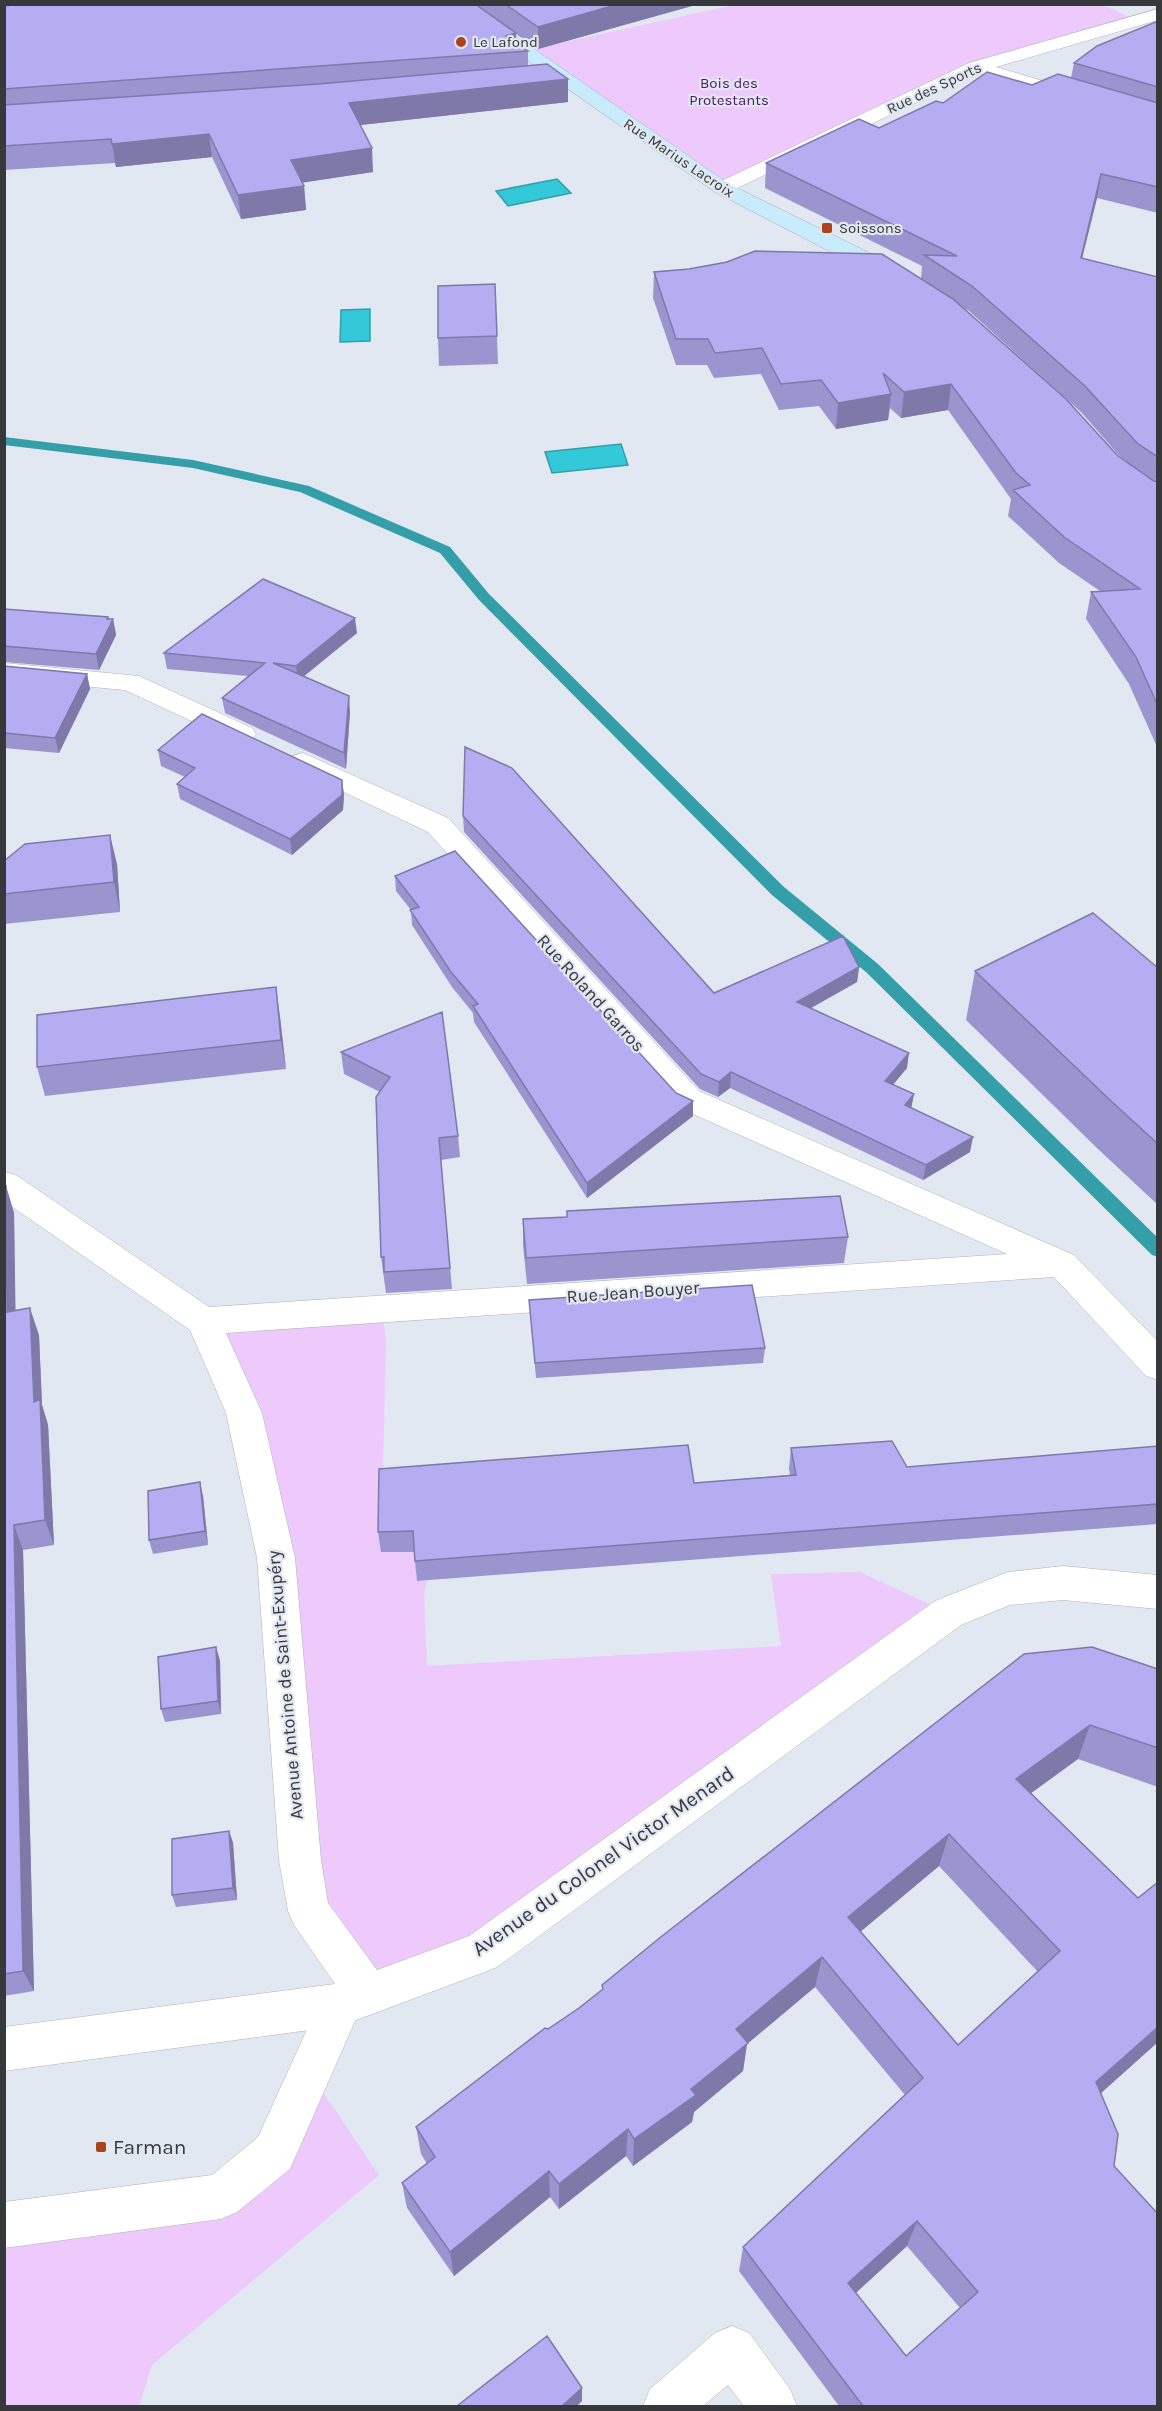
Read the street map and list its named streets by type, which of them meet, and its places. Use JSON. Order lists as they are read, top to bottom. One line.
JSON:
{"streets":{"main road":["Rue Marius Lacroix"],"street":["Rue des Sports","Rue Roland Garros","Rue Jean Bouyer","Avenue Antoine de Saint-Exupéry","Avenue du Colonel Victor Menard"]},"crossings":[["Rue des Sports","Rue Marius Lacroix"],["Rue Roland Garros","Rue Jean Bouyer"],["Rue Jean Bouyer","Avenue Antoine de Saint-Exupéry"],["Avenue Antoine de Saint-Exupéry","Avenue du Colonel Victor Menard"]],"parks":["Bois des Protestants"],"places":{"other":["Le Lafond"],"transit":["Soissons","Farman"]}}
